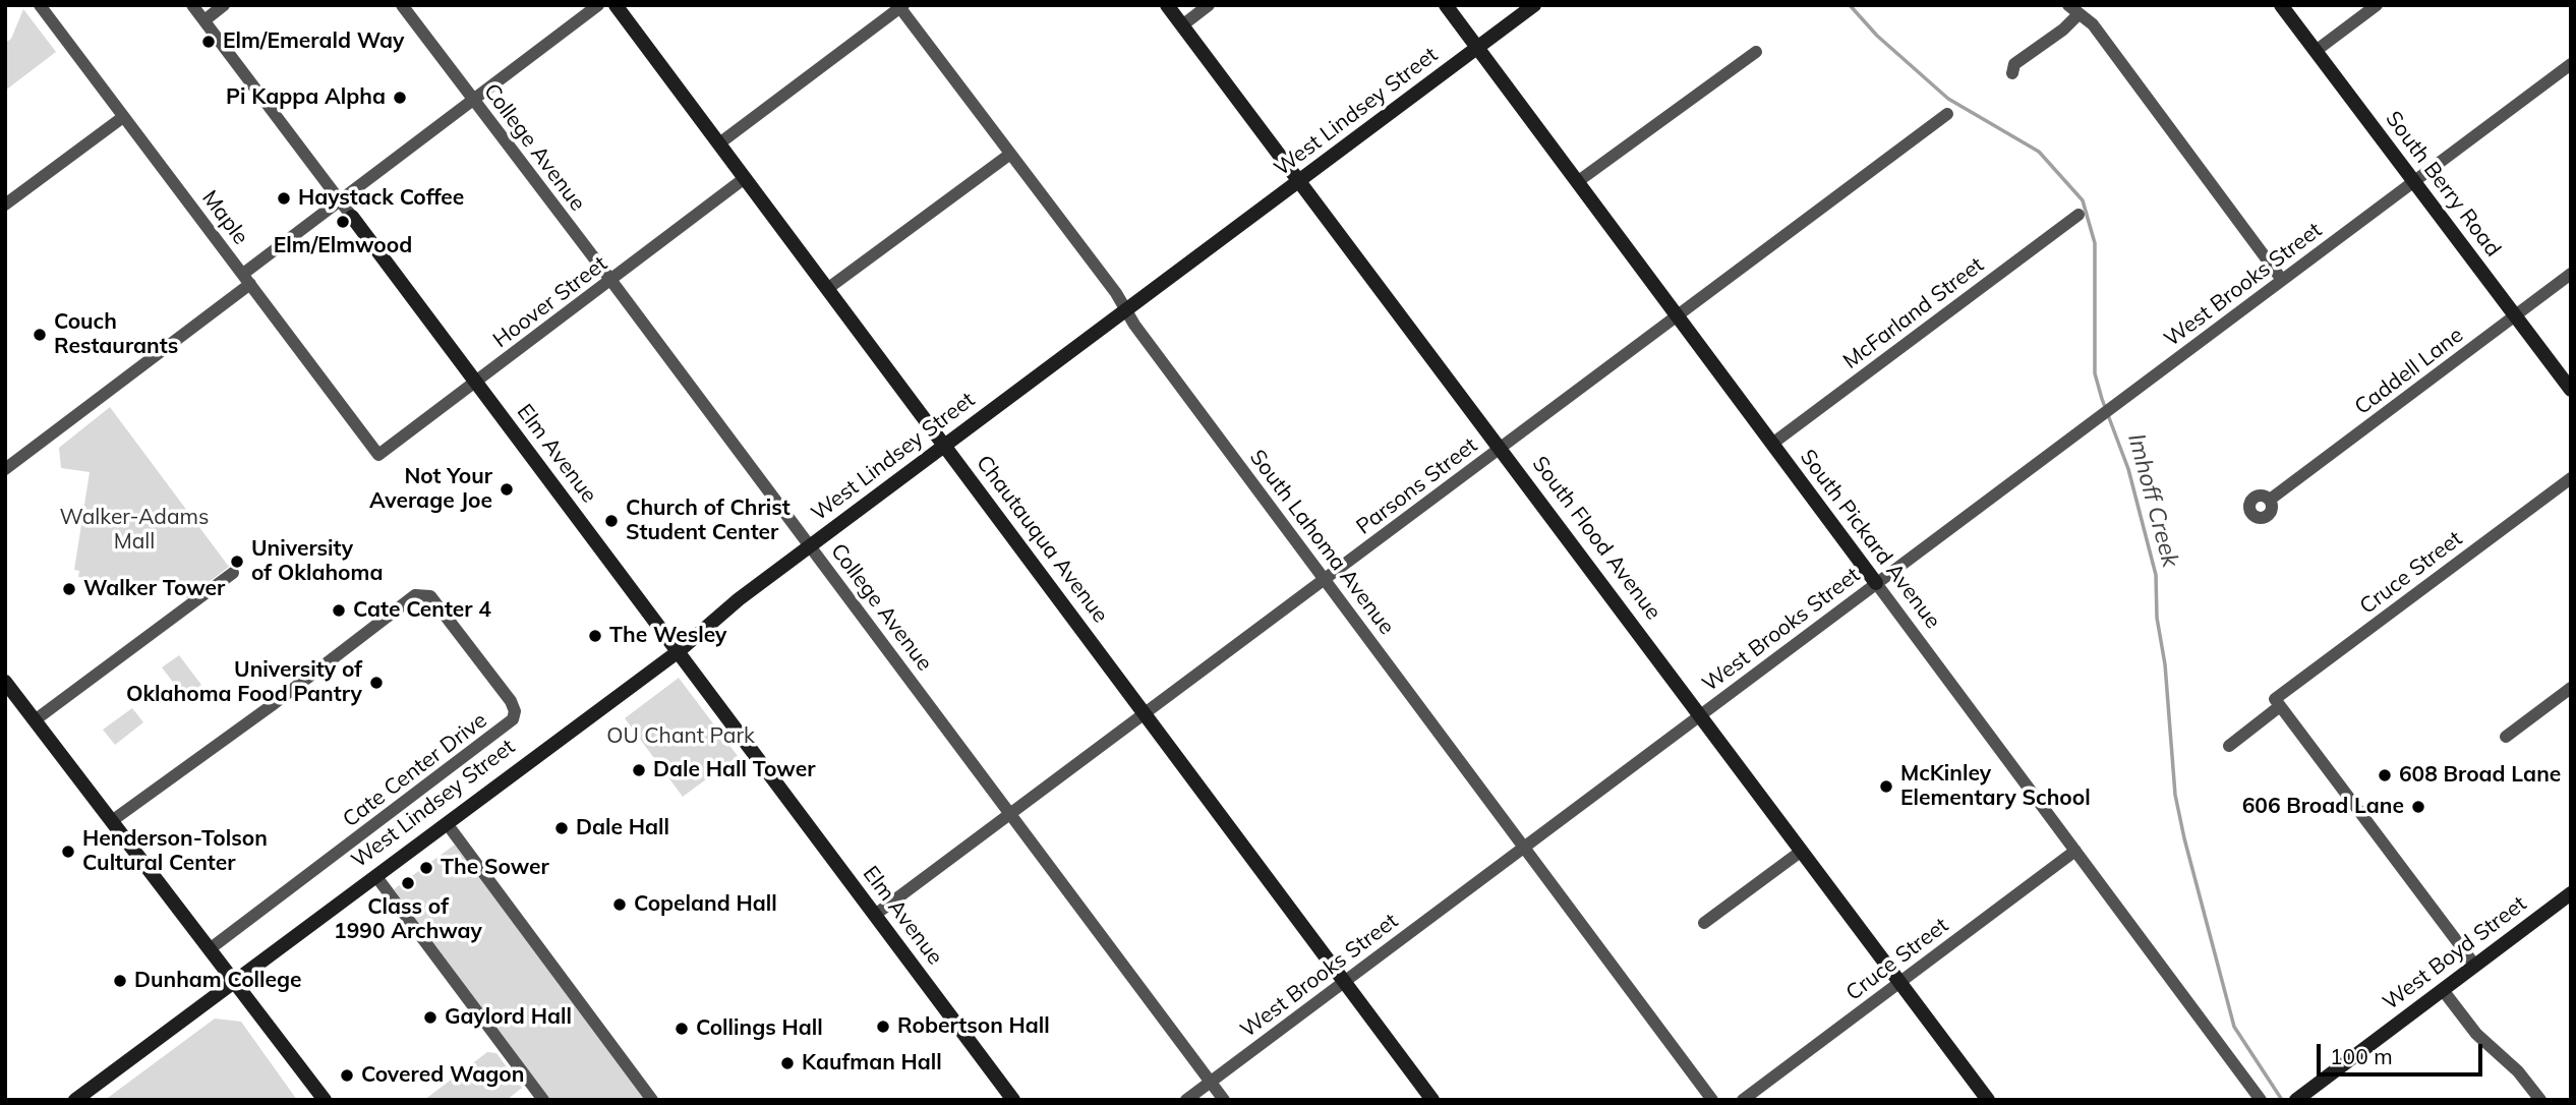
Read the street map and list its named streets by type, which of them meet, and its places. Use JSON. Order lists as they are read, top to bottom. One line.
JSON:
{"streets":{"street":["West Lindsey Street","College Avenue","South Berry Road","Maple","West Brooks Street","Hoover Street","McFarland Street","Caddell Lane","Elm Avenue","Parsons Street","South Flood Avenue","Chautauqua Avenue","South Pickard Avenue","South Lahoma Avenue","Cruce Street","Cate Center Drive","West Boyd Street"]},"crossings":[["West Lindsey Street","College Avenue"],["West Lindsey Street","Elm Avenue"],["West Lindsey Street","South Flood Avenue"],["West Lindsey Street","Chautauqua Avenue"],["West Lindsey Street","South Pickard Avenue"],["West Lindsey Street","South Lahoma Avenue"],["College Avenue","West Brooks Street"],["College Avenue","Hoover Street"],["College Avenue","Parsons Street"],["South Berry Road","West Brooks Street"],["South Berry Road","Caddell Lane"],["Maple","Hoover Street"],["West Brooks Street","South Flood Avenue"],["West Brooks Street","Chautauqua Avenue"],["West Brooks Street","South Pickard Avenue"],["West Brooks Street","South Lahoma Avenue"],["Hoover Street","Elm Avenue"],["Hoover Street","Chautauqua Avenue"],["McFarland Street","South Pickard Avenue"],["Elm Avenue","Parsons Street"],["Parsons Street","South Flood Avenue"],["Parsons Street","Chautauqua Avenue"],["Parsons Street","South Pickard Avenue"],["Parsons Street","South Lahoma Avenue"],["South Flood Avenue","Cruce Street"],["South Pickard Avenue","Cruce Street"]],"water":["Imhoff Creek"],"parks":["Walker-Adams Mall","OU Chant Park"],"places":["Elm/Emerald Way","Pi Kappa Alpha","Haystack Coffee","Elm/Elmwood","Couch Restaurants","Not Your Average Joe","Church of Christ Student Center","University of Oklahoma","Walker Tower","Cate Center 4","The Wesley","University of Oklahoma Food Pantry","Dale Hall Tower","608 Broad Lane","McKinley Elementary School","606 Broad Lane","Dale Hall","Henderson-Tolson Cultural Center","The Sower","Class of 1990 Archway","Copeland Hall","Dunham College","Gaylord Hall","Robertson Hall","Collings Hall","Kaufman Hall","Covered Wagon"],"scale_bar":"100 m"}
